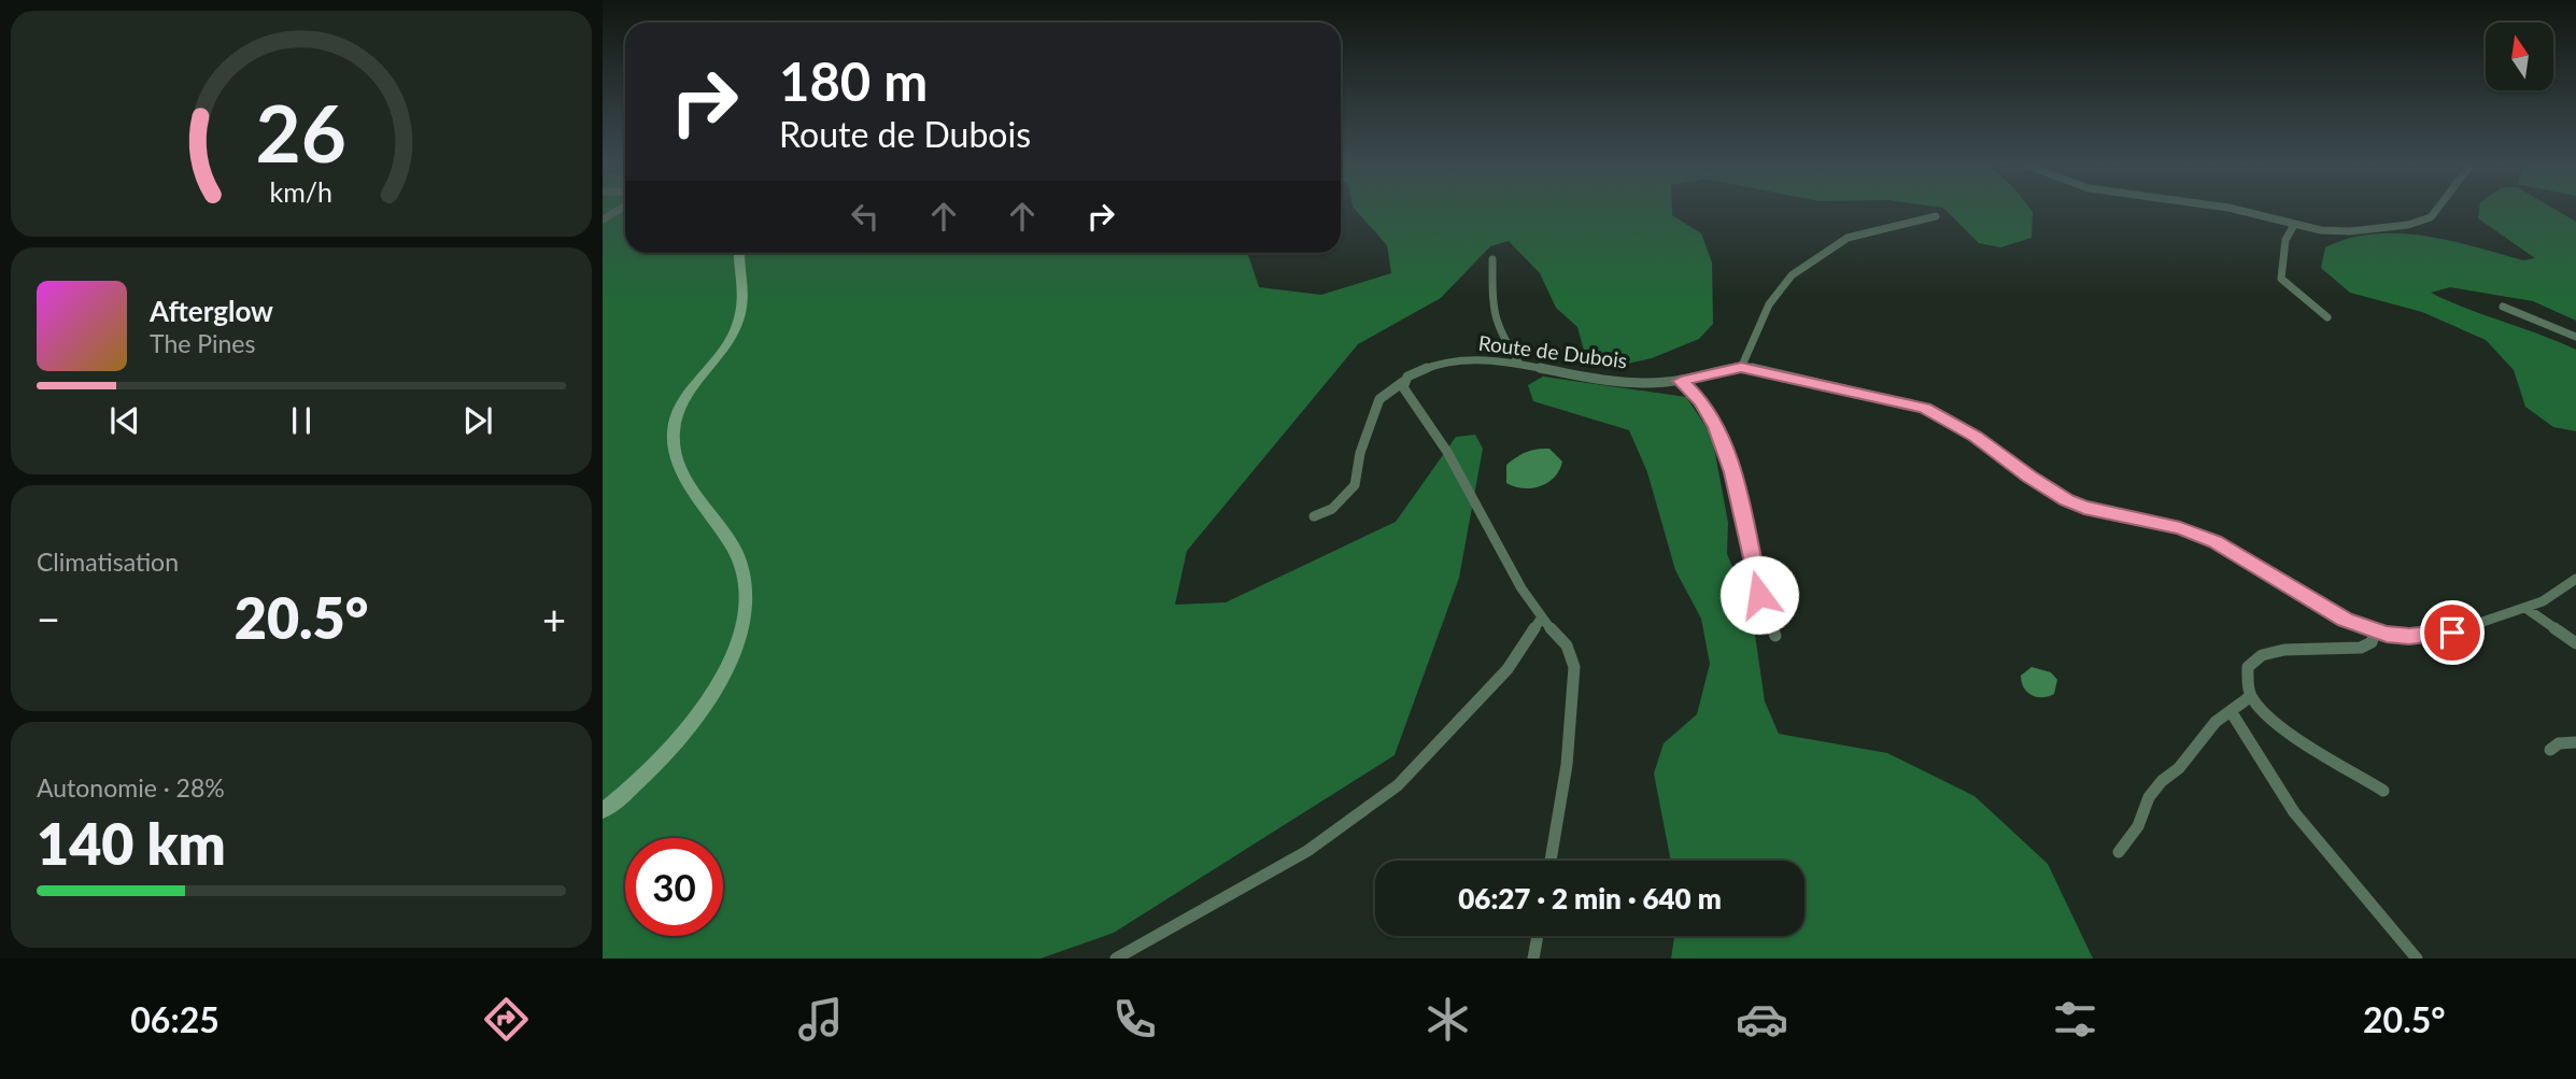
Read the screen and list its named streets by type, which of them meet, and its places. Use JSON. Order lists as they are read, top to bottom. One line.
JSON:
{"streets":{"street":["Route de Dubois"]},"north":"top","page":{"turn":["180 m","Route de Dubois"],"song":["Afterglow","The Pines"],"tile":["Climatisation",["Autonomie · 28%","140 km"]],"heat":["−","20.5°","+"],"limit":"30","trip":"06:27 · 2 min · 640 m","tabs":["06:25","20.5°"],"gauge":["26","km/h"]}}
